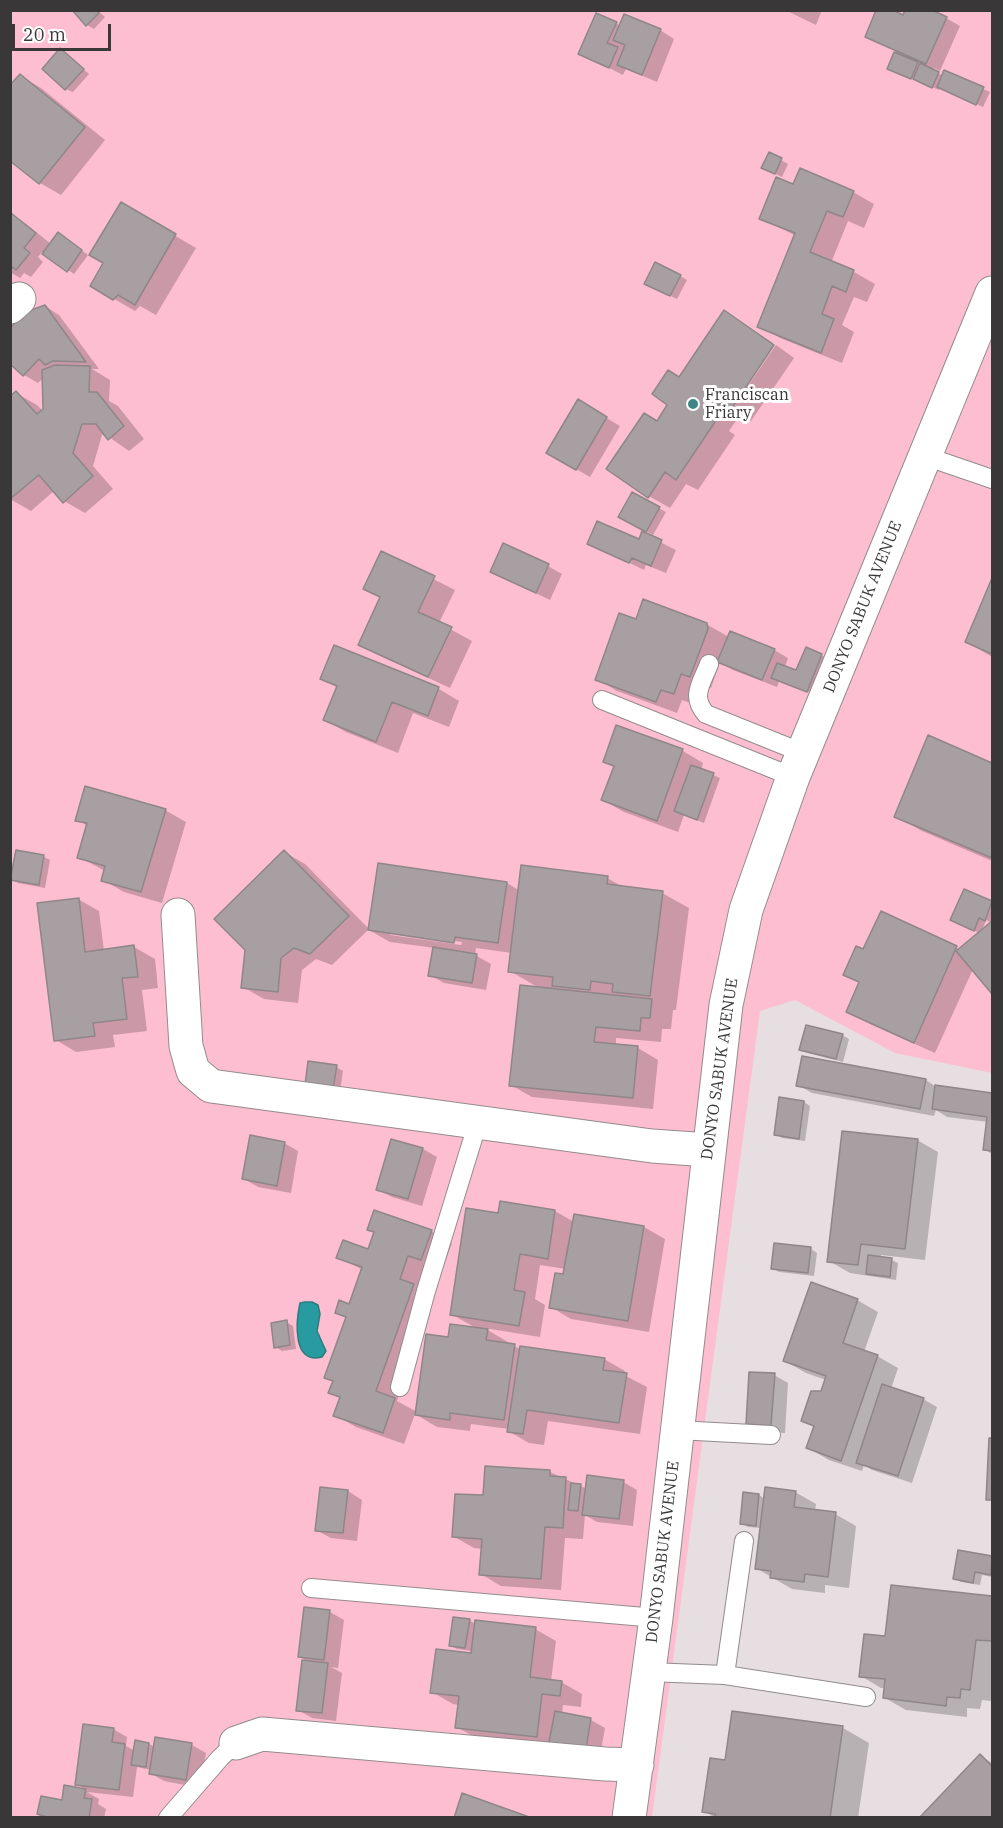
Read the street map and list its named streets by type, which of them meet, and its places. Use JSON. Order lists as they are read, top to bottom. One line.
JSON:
{"streets":{"street":["DONYO SABUK AVENUE"]},"places":["Franciscan Friary"],"scale_bar":"20 m"}
